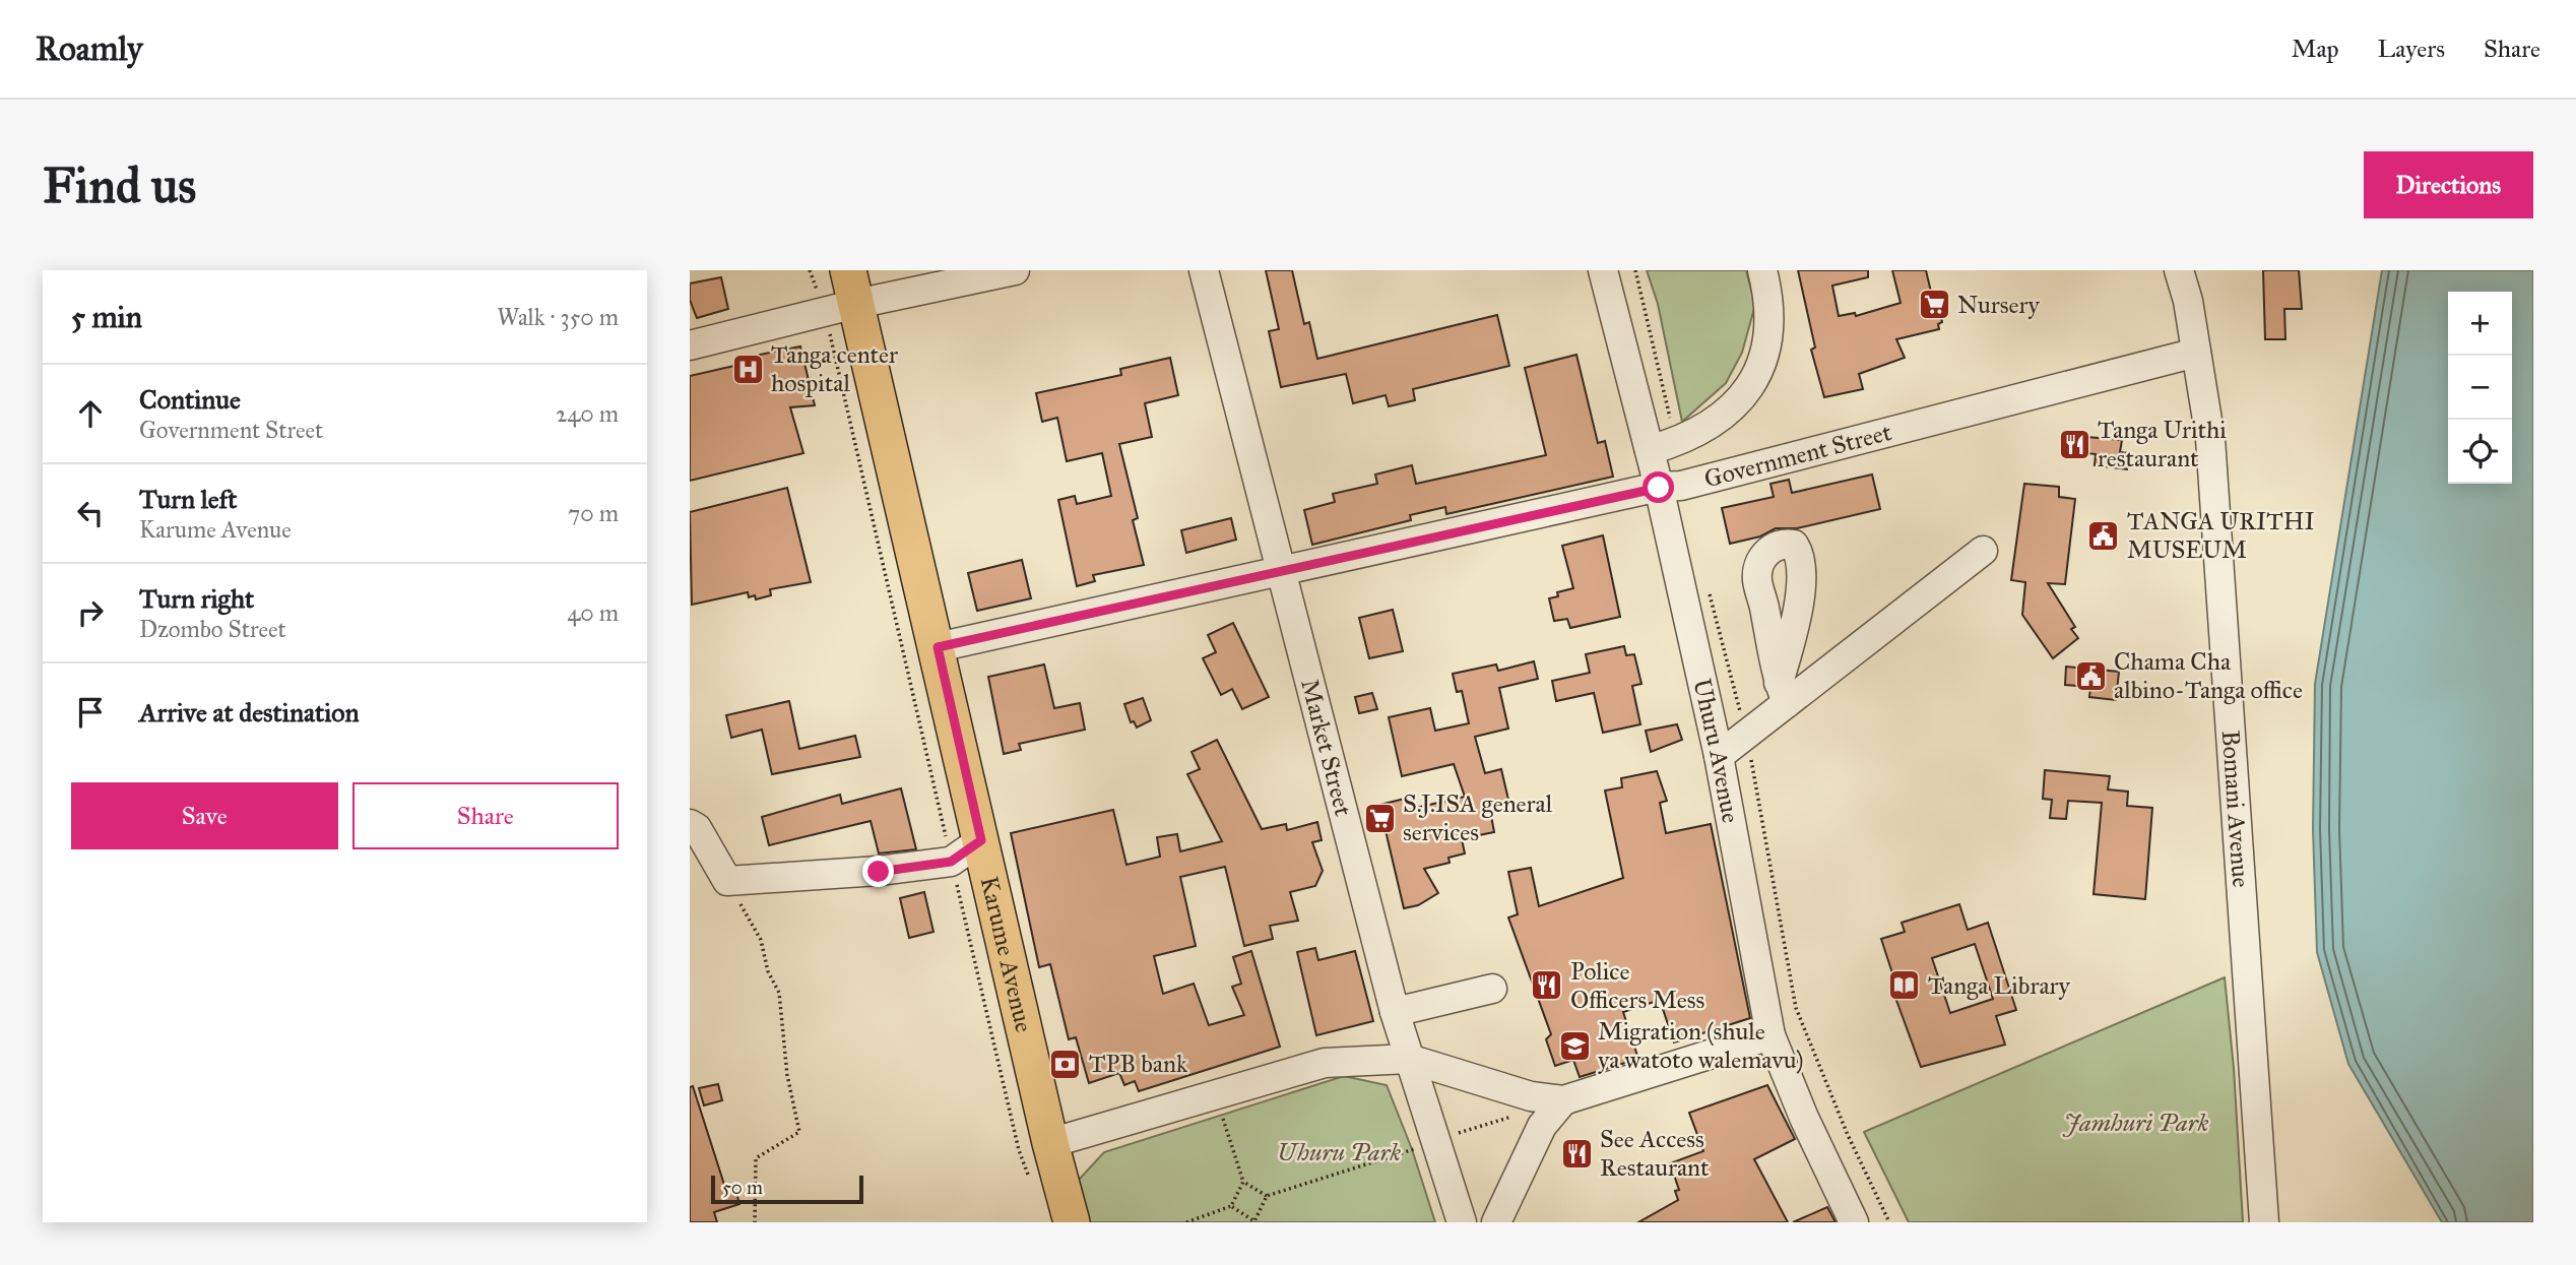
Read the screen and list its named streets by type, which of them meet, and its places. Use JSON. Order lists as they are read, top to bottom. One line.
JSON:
{"streets":{"main road":["Karume Avenue"],"street":["Government Street","Market Street","Uhuru Avenue","Bomani Avenue"]},"crossings":[["Government Street","Market Street"],["Government Street","Uhuru Avenue"],["Government Street","Bomani Avenue"],["Government Street","Karume Avenue"]],"parks":["Jamhuri Park","Uhuru Park"],"places":{"supermarket":["Nursery","S.J.ISA general services"],"hospital":["Tanga center hospital"],"restaurant":["Tanga Urithi restaurant","Police Officers Mess","See Access Restaurant"],"public building":["TANGA URITHI MUSEUM","Chama Cha albino-Tanga office"],"library":["Tanga Library"],"school or university":["Migration (shule ya watoto walemavu)"],"bank":["TPB bank"]},"scale_bar":"50 m","page":{"header":"Roamly","nav":["Map","Layers","Share"],"buttons":["Directions",["Save","Share"]],"title":"Find us","heading":["5 min","Walk · 350 m"],"map_buttons":["+","−"],"list":[["Continue","Government Street","240 m"],["Turn left","Karume Avenue","70 m"],["Turn right","Dzombo Street","40 m"],"Arrive at destination"],"scale":"50 m"}}
